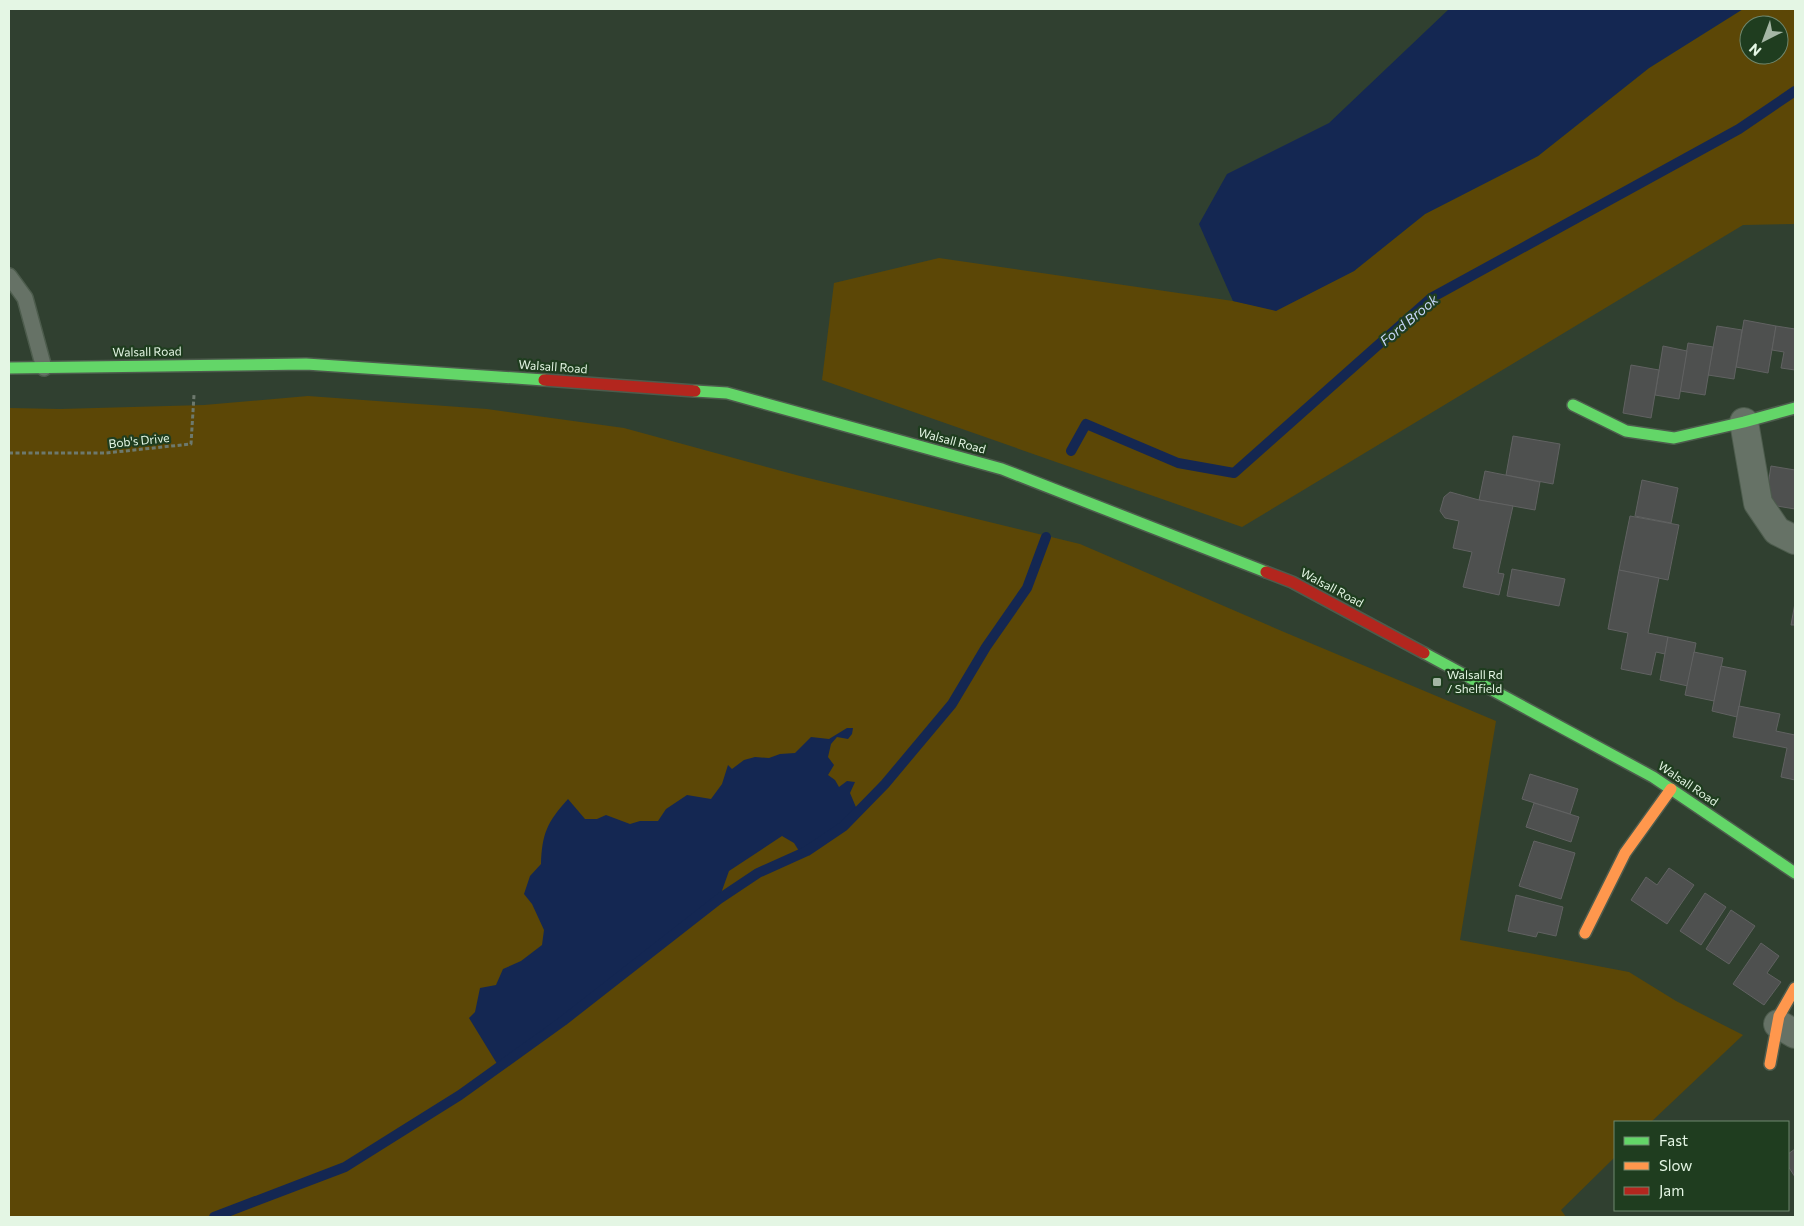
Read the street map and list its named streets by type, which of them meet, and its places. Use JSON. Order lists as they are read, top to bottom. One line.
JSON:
{"streets":{"main road":["Walsall Road"],"path":["Bob's Drive"]},"crossings":[["Walsall Road","Bob's Drive"]],"water":["Ford Brook"],"places":{"transit":["Walsall Rd / Shelfield"]},"legend":["Fast","Slow","Jam"],"north":"bottom left"}
